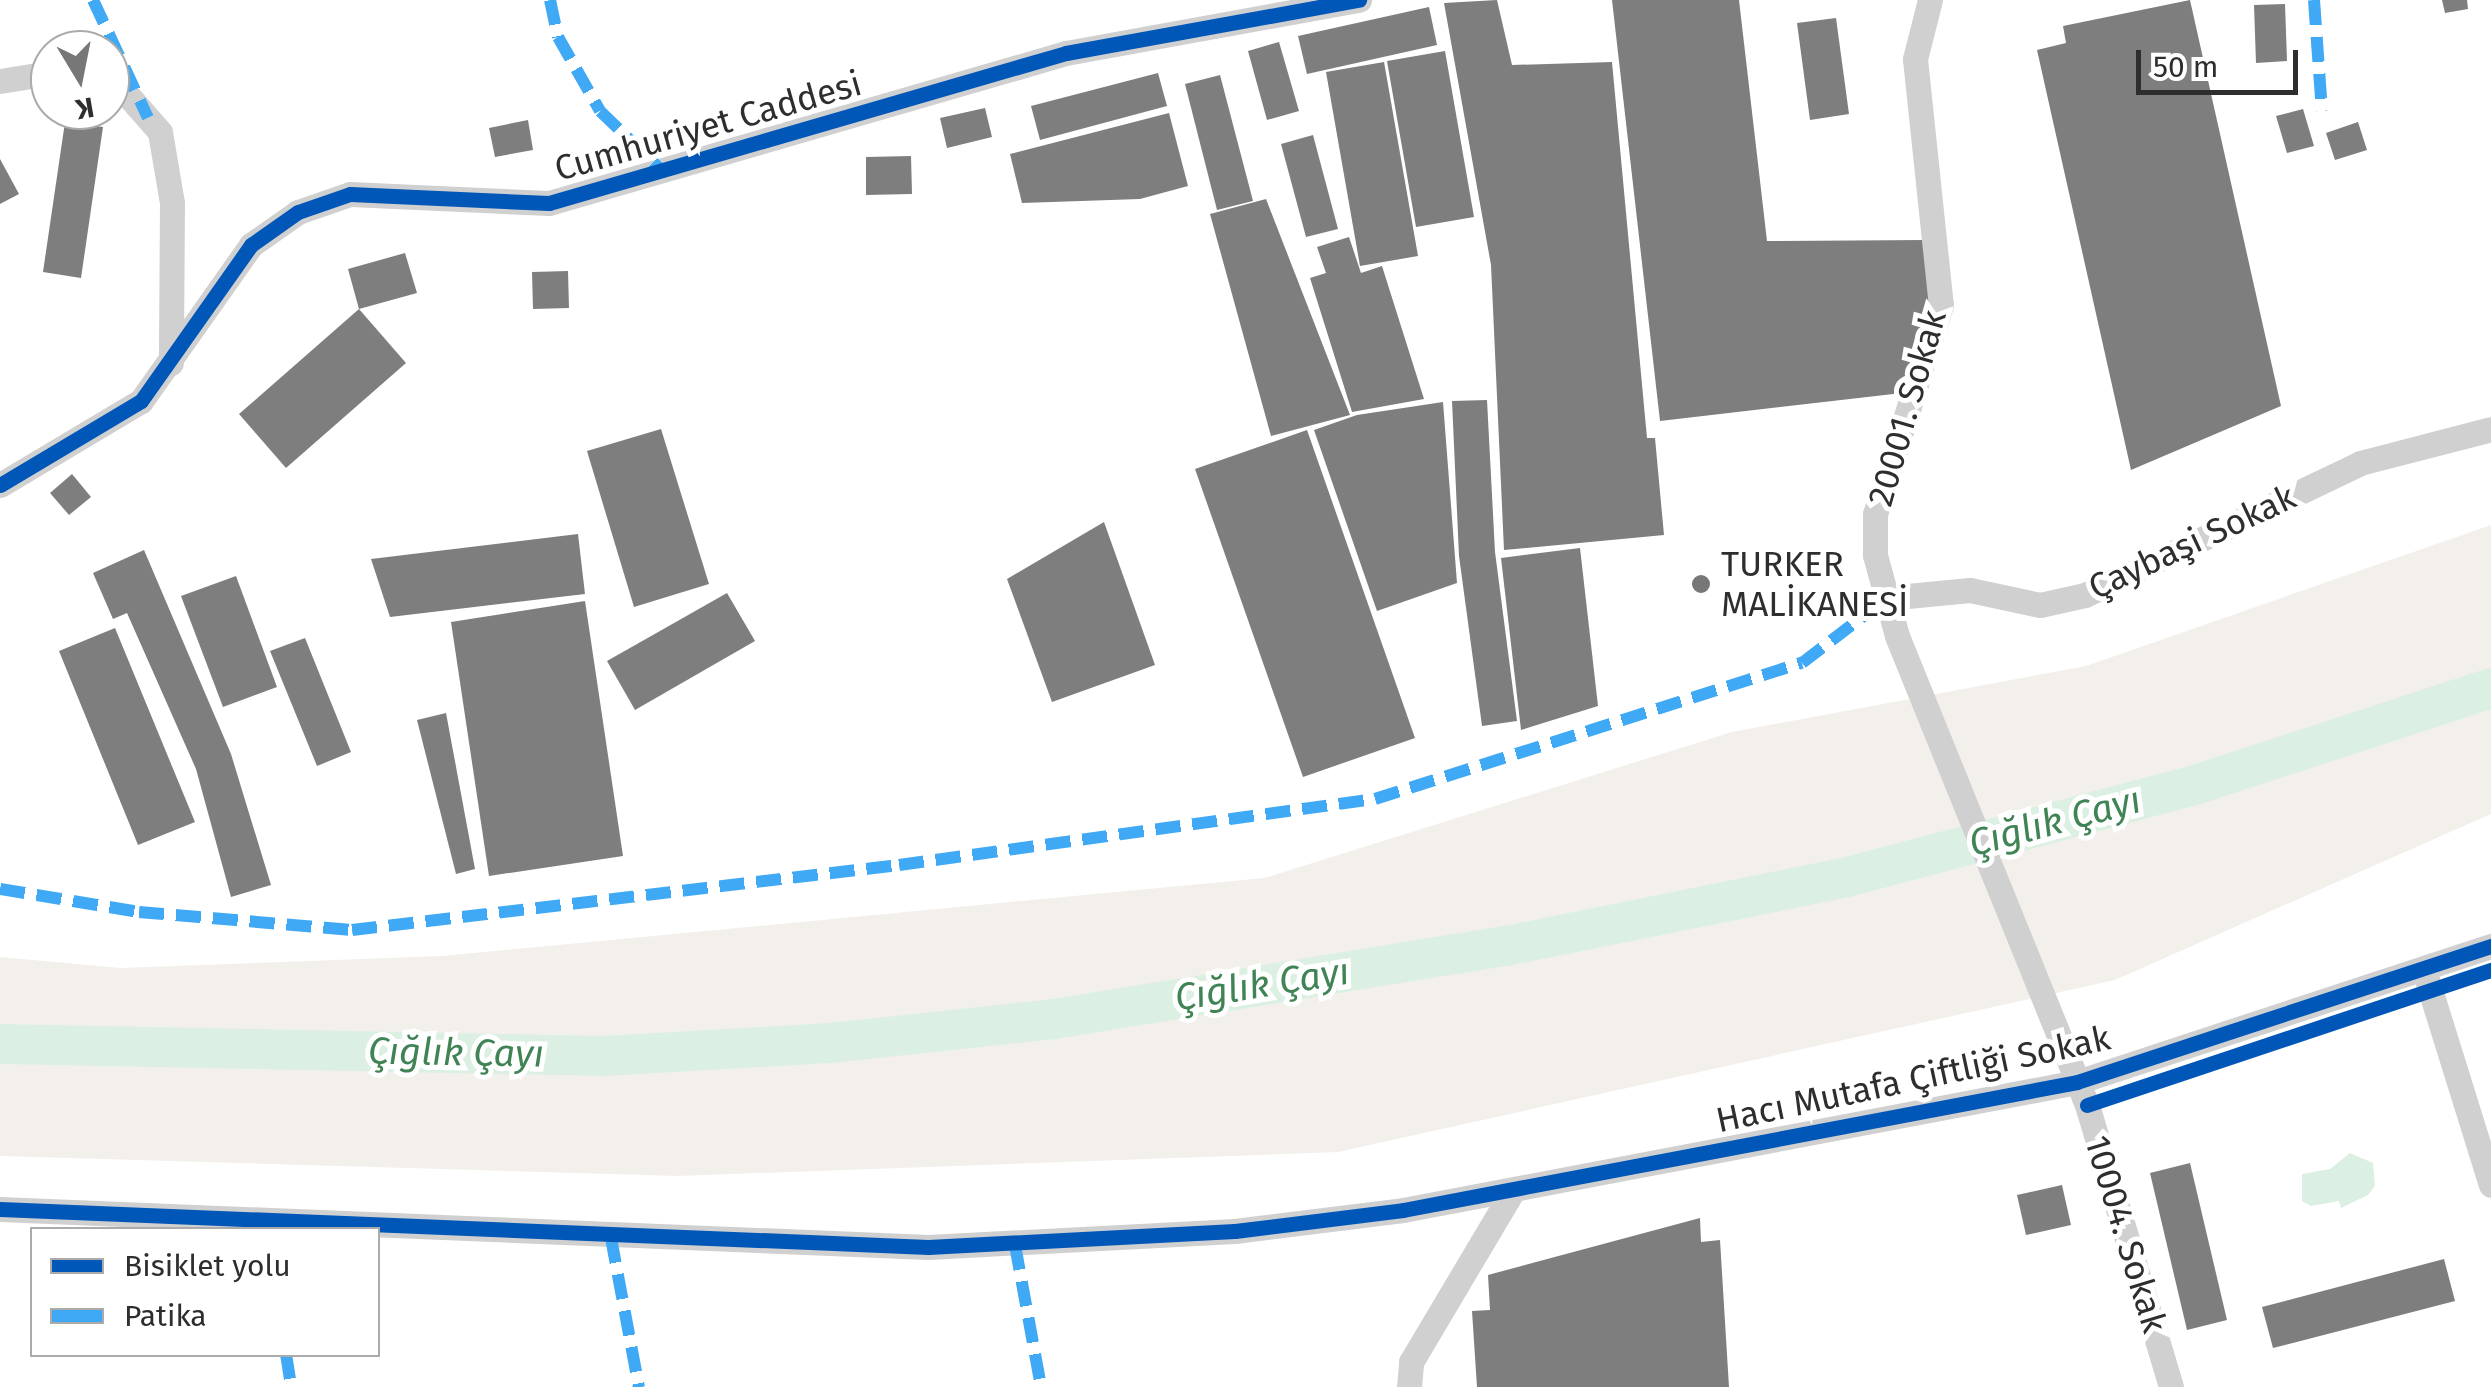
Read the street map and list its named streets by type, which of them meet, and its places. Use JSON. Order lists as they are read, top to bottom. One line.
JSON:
{"streets":{"street":["Cumhuriyet Caddesi","20001. Sokak","Çaybaşi Sokak","Hacı Mutafa Çiftliği Sokak","10004. Sokak"]},"crossings":[["20001. Sokak","Çaybaşi Sokak"],["20001. Sokak","10004. Sokak"],["Hacı Mutafa Çiftliği Sokak","10004. Sokak"]],"water":["Çığlık Çayı"],"places":["TURKER MALİKANESİ"],"legend":["Bisiklet yolu","Patika"],"scale_bar":"50 m","north":"bottom"}
